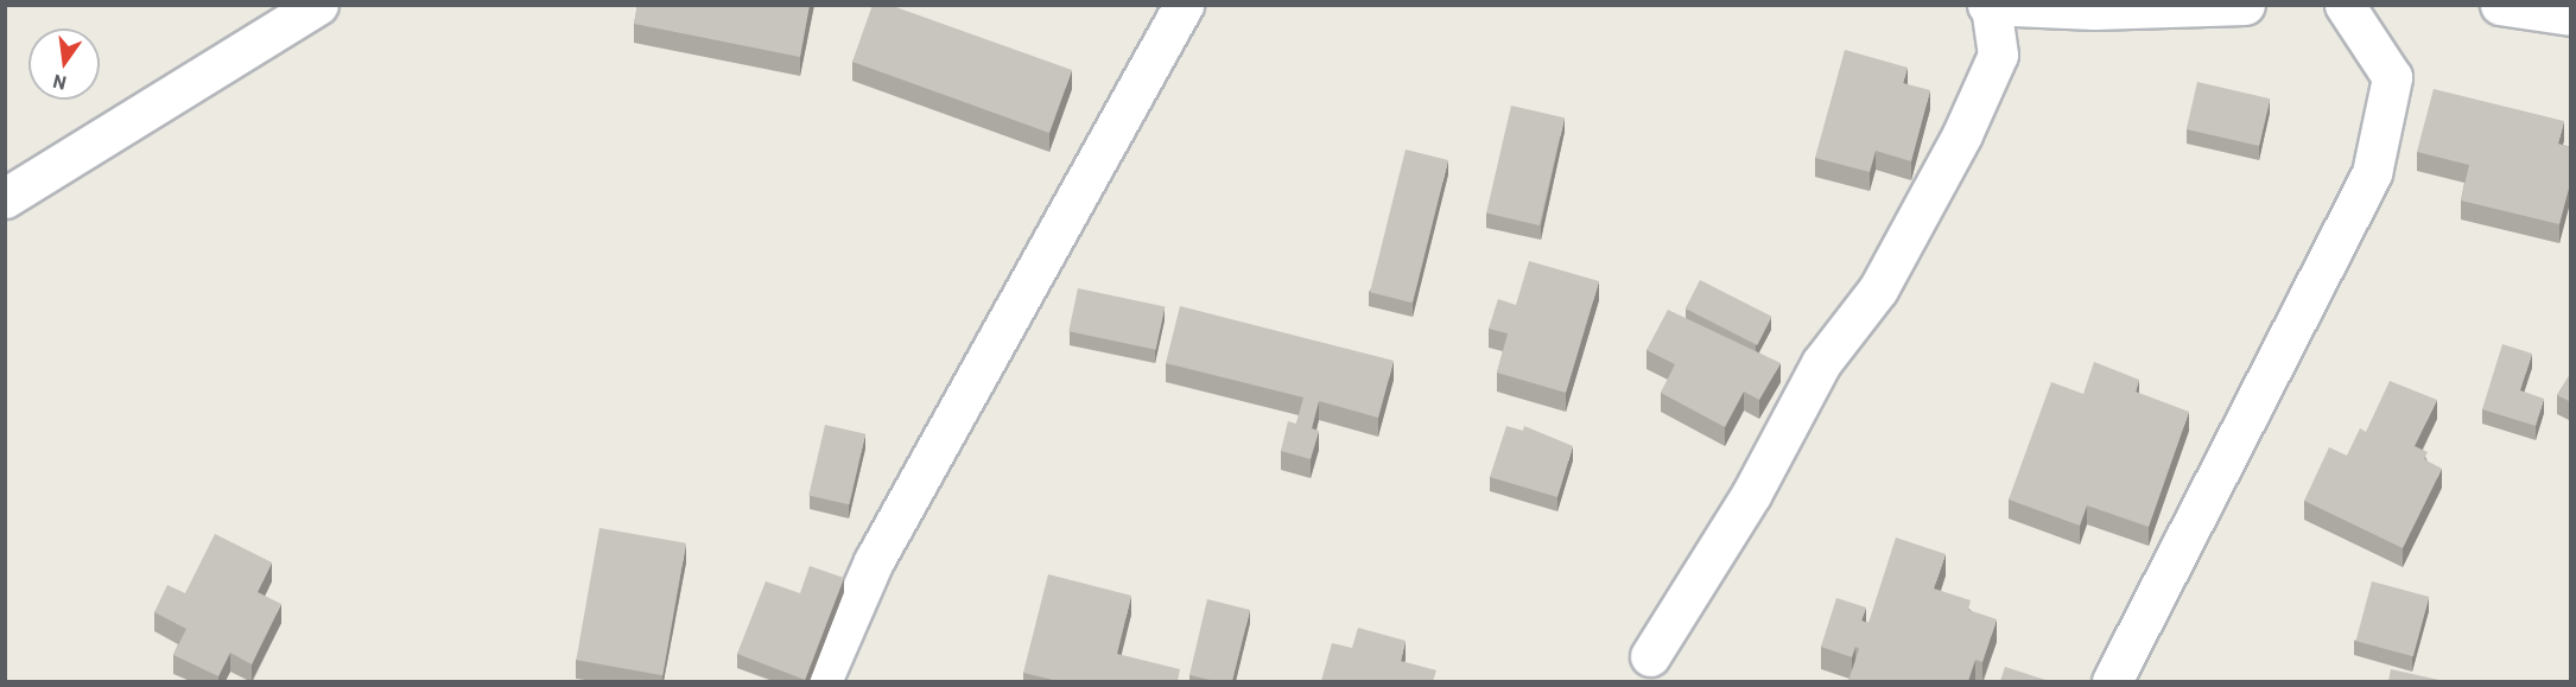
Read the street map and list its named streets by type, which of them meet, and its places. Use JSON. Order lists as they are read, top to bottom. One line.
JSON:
{"north":"bottom"}
